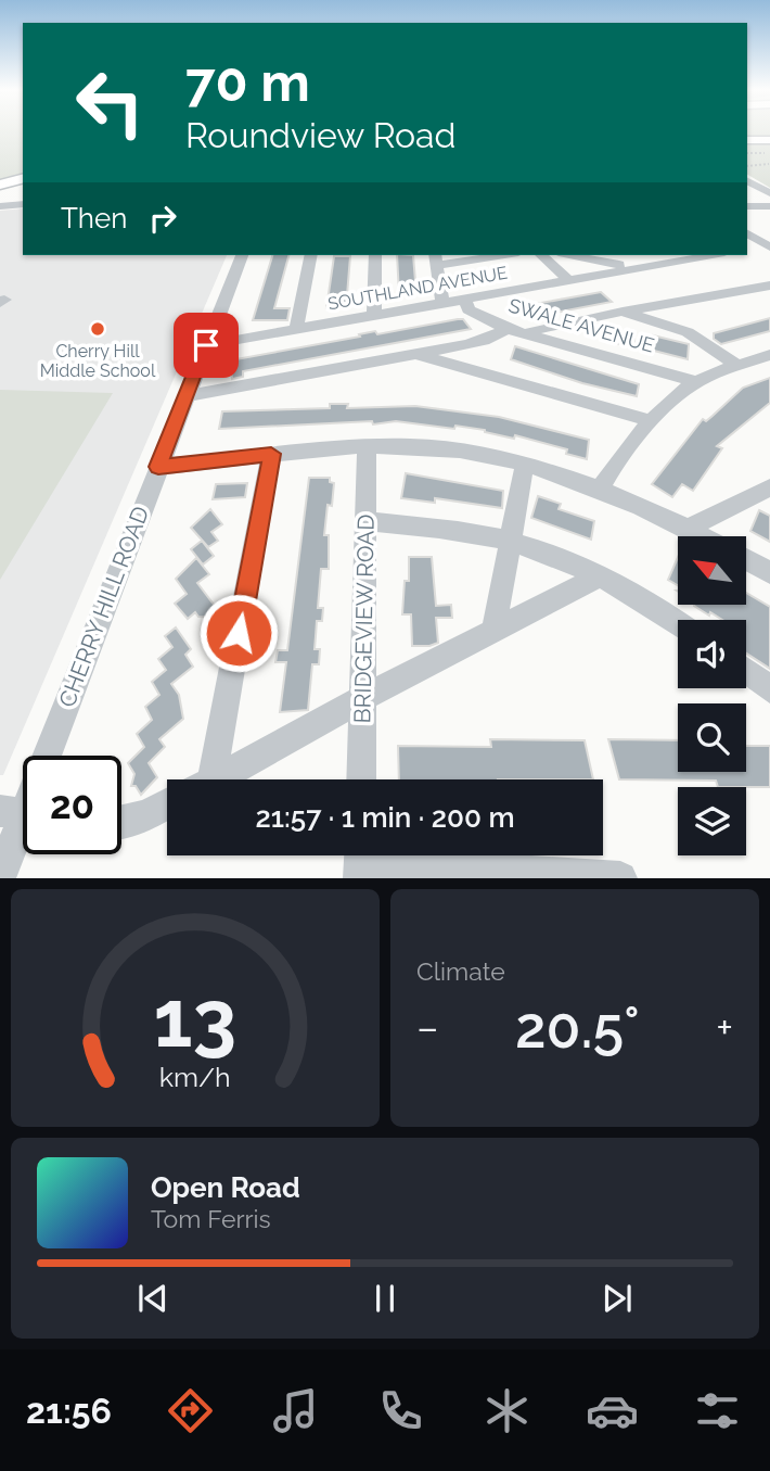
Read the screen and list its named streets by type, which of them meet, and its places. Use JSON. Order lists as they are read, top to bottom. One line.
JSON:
{"streets":{"street":["SOUTHLAND AVENUE","SWALE AVENUE","CHERRY HILL ROAD","BRIDGEVIEW ROAD"]},"crossings":[["SOUTHLAND AVENUE","SWALE AVENUE"],["SOUTHLAND AVENUE","CHERRY HILL ROAD"]],"places":["Cherry Hill Middle School"],"north":"top left","page":{"turn":["70 m","Roundview Road"],"then":"Then","limit":"20","trip":"21:57 · 1 min · 200 m","tile":"Climate","heat":["−","20.5°","+"],"song":["Open Road","Tom Ferris"],"tabs":"21:56","gauge":["13","km/h"]}}
